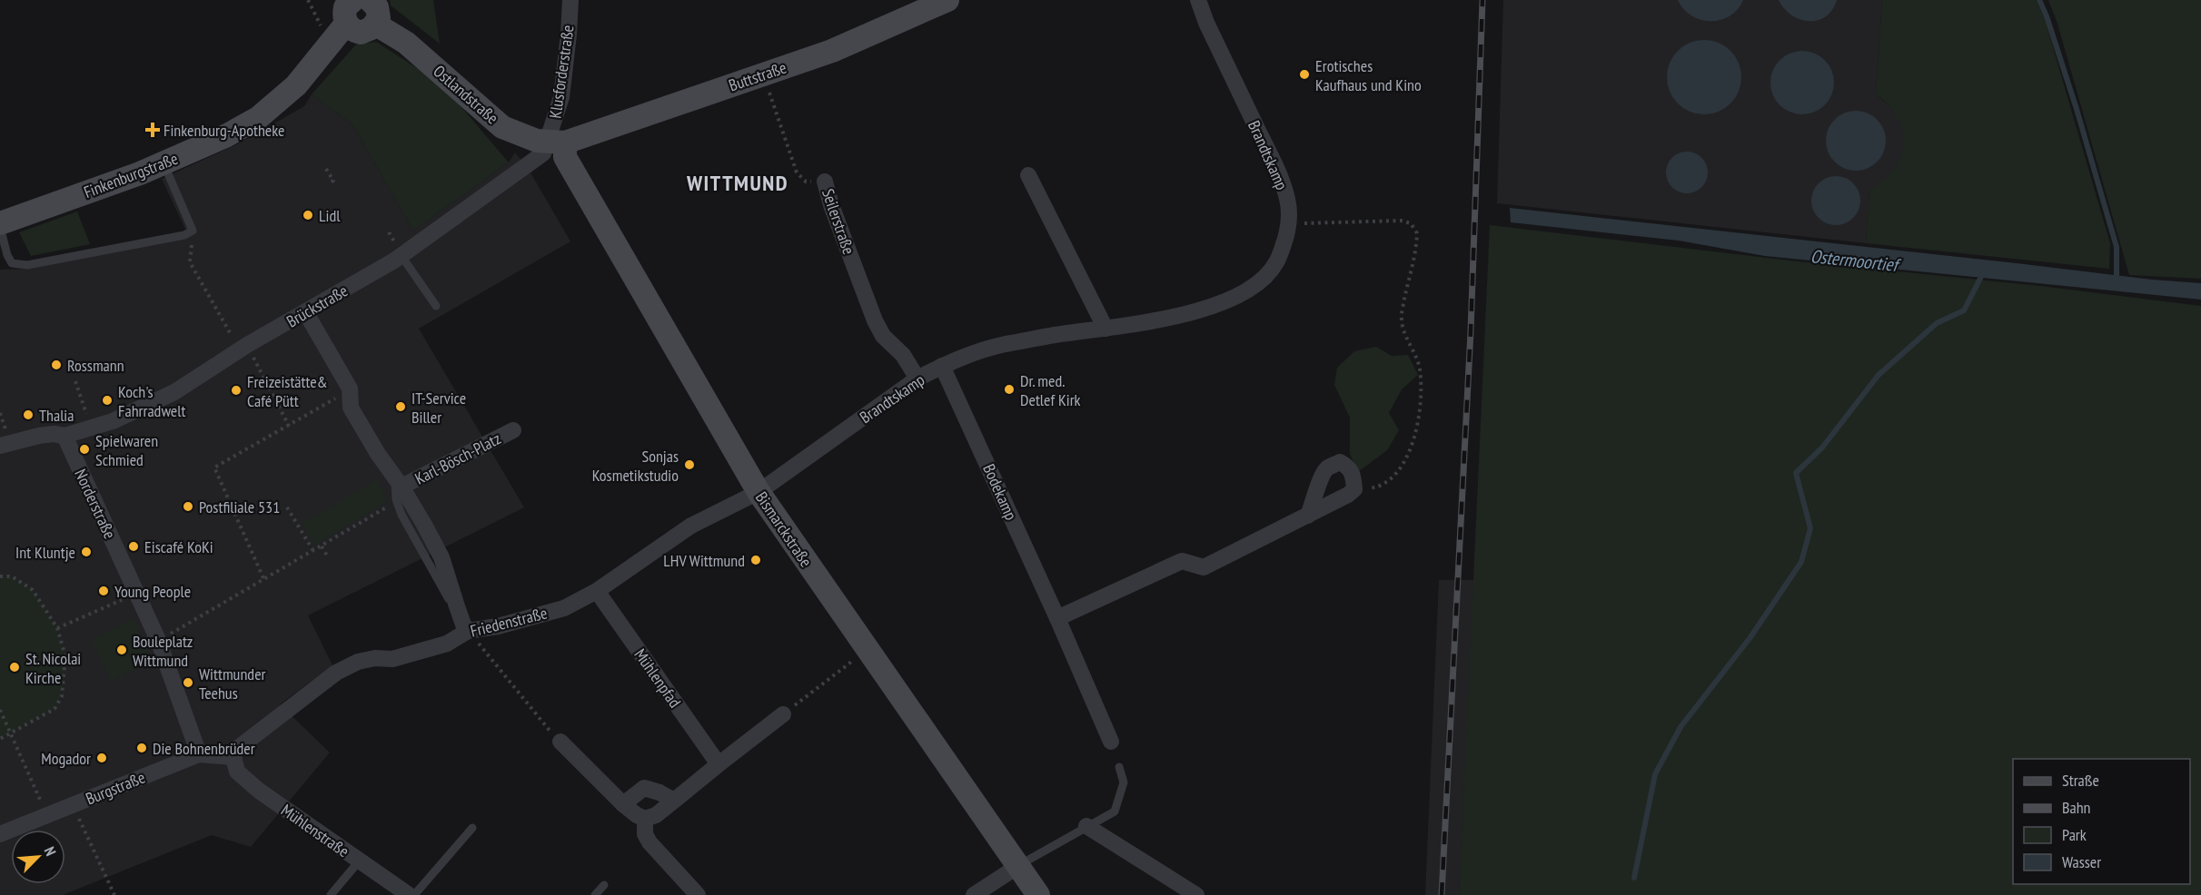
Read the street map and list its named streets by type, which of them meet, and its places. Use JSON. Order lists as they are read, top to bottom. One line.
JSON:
{"streets":{"street":["Klusforderstraße","Buttstraße","Ostlandstraße","Brandtskamp","Finkenburgstraße","Seilerstraße","Brückstraße","Karl-Bösch-Platz","Bodekamp","Norderstraße","Bismarckstraße","Friedenstraße","Mühlenpfad","Burgstraße","Mühlenstraße"]},"crossings":[["Klusforderstraße","Buttstraße"],["Klusforderstraße","Ostlandstraße"],["Klusforderstraße","Brückstraße"],["Klusforderstraße","Bismarckstraße"],["Buttstraße","Ostlandstraße"],["Buttstraße","Seilerstraße"],["Buttstraße","Brückstraße"],["Buttstraße","Bismarckstraße"],["Ostlandstraße","Brückstraße"],["Ostlandstraße","Bismarckstraße"],["Brandtskamp","Seilerstraße"],["Brandtskamp","Bodekamp"],["Brandtskamp","Bismarckstraße"],["Brandtskamp","Friedenstraße"],["Brückstraße","Karl-Bösch-Platz"],["Brückstraße","Norderstraße"],["Brückstraße","Bismarckstraße"],["Karl-Bösch-Platz","Friedenstraße"],["Norderstraße","Burgstraße"],["Bismarckstraße","Friedenstraße"],["Friedenstraße","Mühlenpfad"],["Friedenstraße","Burgstraße"],["Friedenstraße","Mühlenstraße"],["Burgstraße","Mühlenstraße"]],"districts":["WITTMUND"],"water":["Ostermoortief"],"places":{"other":["Erotisches Kaufhaus und Kino","Lidl","Rossmann","Dr. med. Detlef Kirk","Freizeistätte& Café Pütt","Koch's Fahrradwelt","IT-Service Biller","Thalia","Spielwaren Schmied","Sonjas Kosmetikstudio","Postfiliale 531","Eiscafé KoKi","Int Kluntje","LHV Wittmund","Young People","Bouleplatz Wittmund","St. Nicolai Kirche","Wittmunder Teehus","Die Bohnenbrüder","Mogador"],"health":["Finkenburg-Apotheke"]},"legend":["Straße","Bahn","Park","Wasser"],"north":"top right"}
